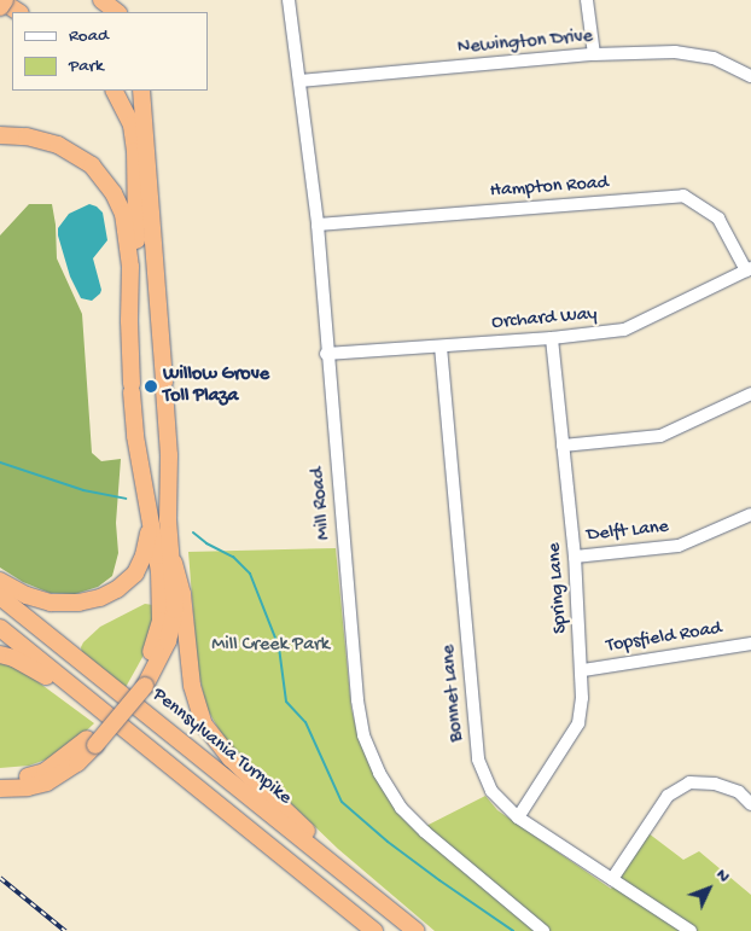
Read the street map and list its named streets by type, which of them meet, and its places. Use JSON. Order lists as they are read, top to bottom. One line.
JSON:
{"streets":{"highway":["Pennsylvania Turnpike"],"street":["Newington Drive","Hampton Road","Orchard Way","Mill Road","Delft Lane","Spring Lane","Topsfield Road","Bonnet Lane"]},"crossings":[["Newington Drive","Mill Road"],["Hampton Road","Orchard Way"],["Hampton Road","Mill Road"],["Orchard Way","Mill Road"],["Orchard Way","Spring Lane"],["Orchard Way","Bonnet Lane"],["Delft Lane","Spring Lane"],["Spring Lane","Topsfield Road"],["Spring Lane","Bonnet Lane"]],"parks":["Mill Creek Park"],"places":["Willow Grove Toll Plaza"],"legend":["Road","Park"],"north":"top right"}
